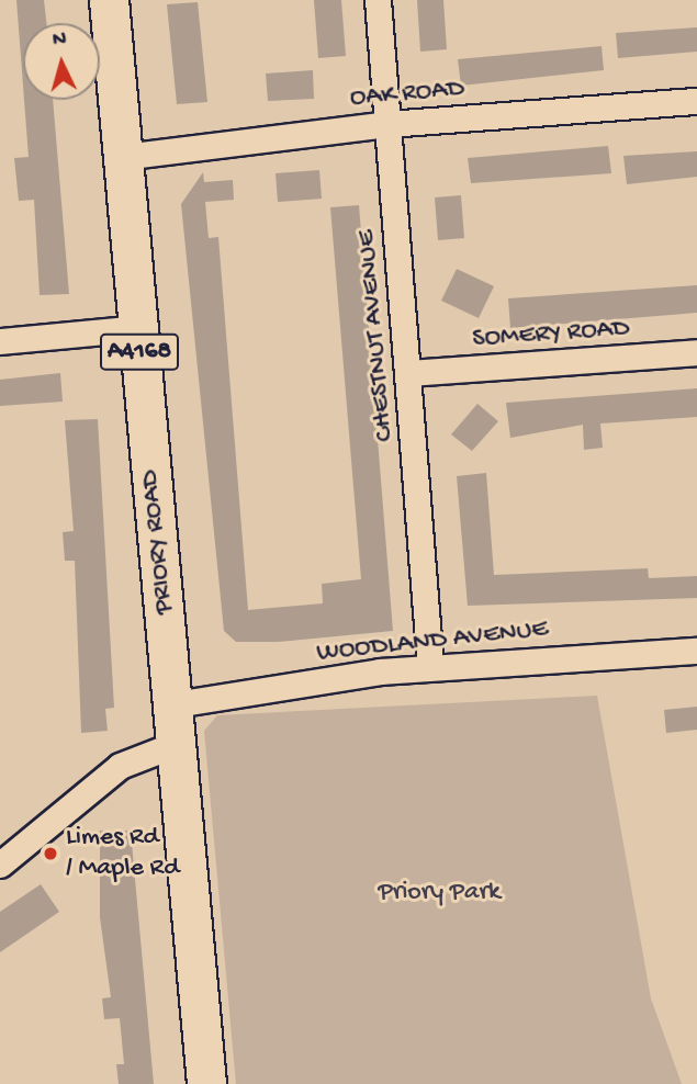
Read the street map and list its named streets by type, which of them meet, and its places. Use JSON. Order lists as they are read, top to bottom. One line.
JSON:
{"streets":{"main road":["A4168","PRIORY ROAD"],"street":["OAK ROAD","SOMERY ROAD","CHESTNUT AVENUE","WOODLAND AVENUE"]},"crossings":[["OAK ROAD","CHESTNUT AVENUE"],["OAK ROAD","PRIORY ROAD"],["SOMERY ROAD","CHESTNUT AVENUE"],["CHESTNUT AVENUE","WOODLAND AVENUE"],["PRIORY ROAD","WOODLAND AVENUE"]],"parks":["Priory Park"],"places":["Limes Rd / Maple Rd"],"north":"top"}
